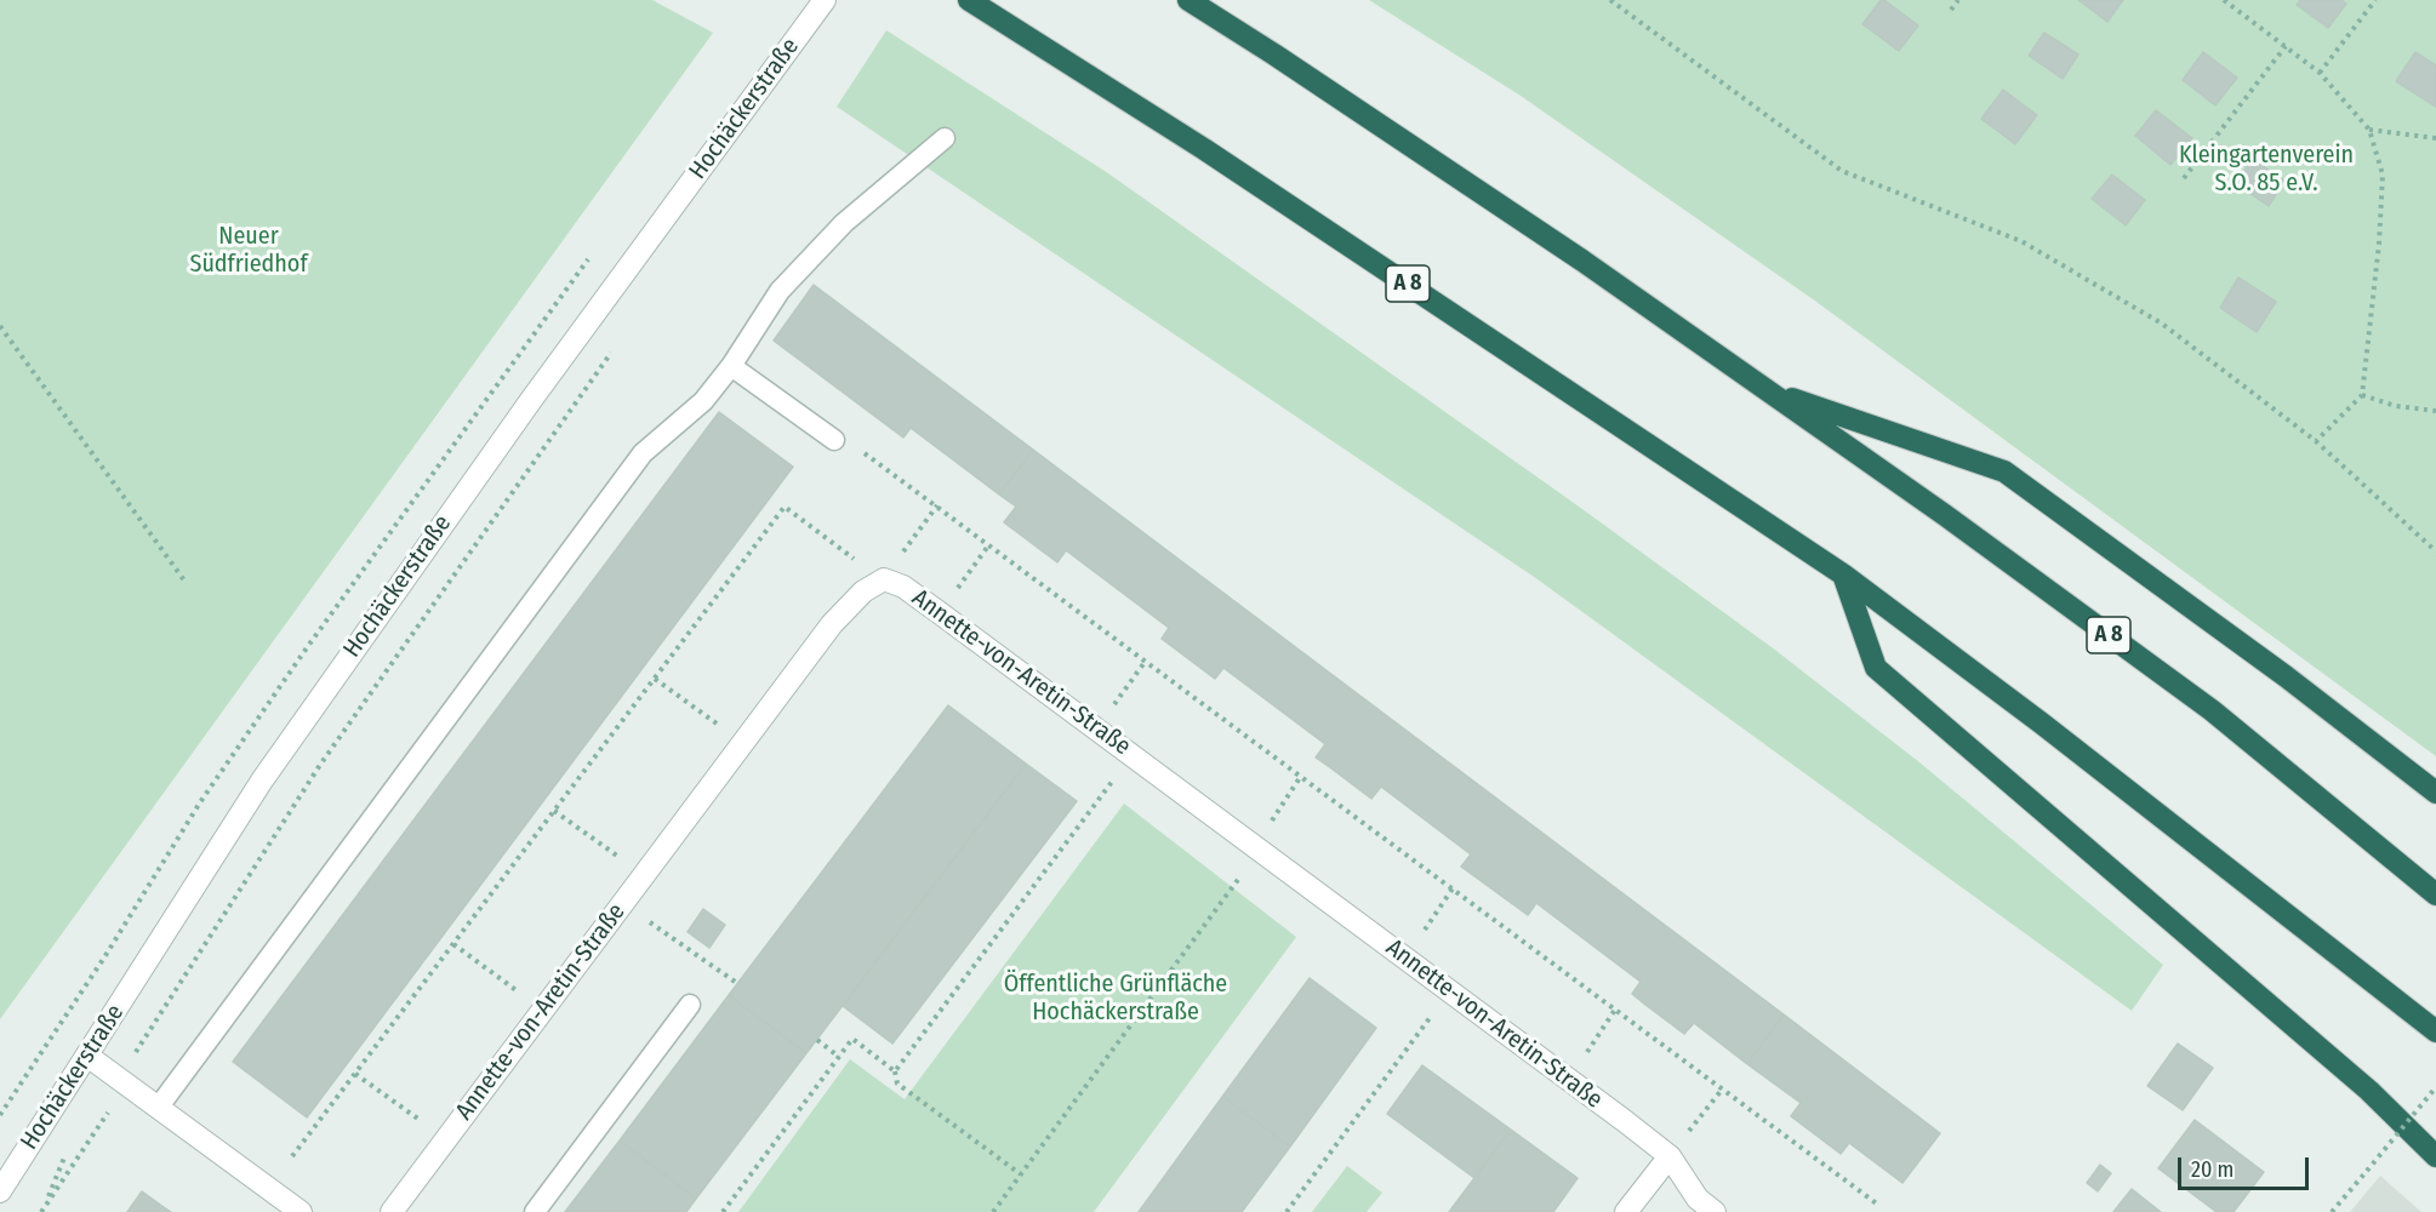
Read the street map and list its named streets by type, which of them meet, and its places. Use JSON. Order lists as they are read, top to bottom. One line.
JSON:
{"streets":{"highway":["A 8"],"street":["Hochäckerstraße","Annette-von-Aretin-Straße"]},"parks":["Kleingartenverein S.O. 85 e.V.","Neuer Südfriedhof","Öffentliche Grünfläche Hochäckerstraße"],"scale_bar":"20 m"}
